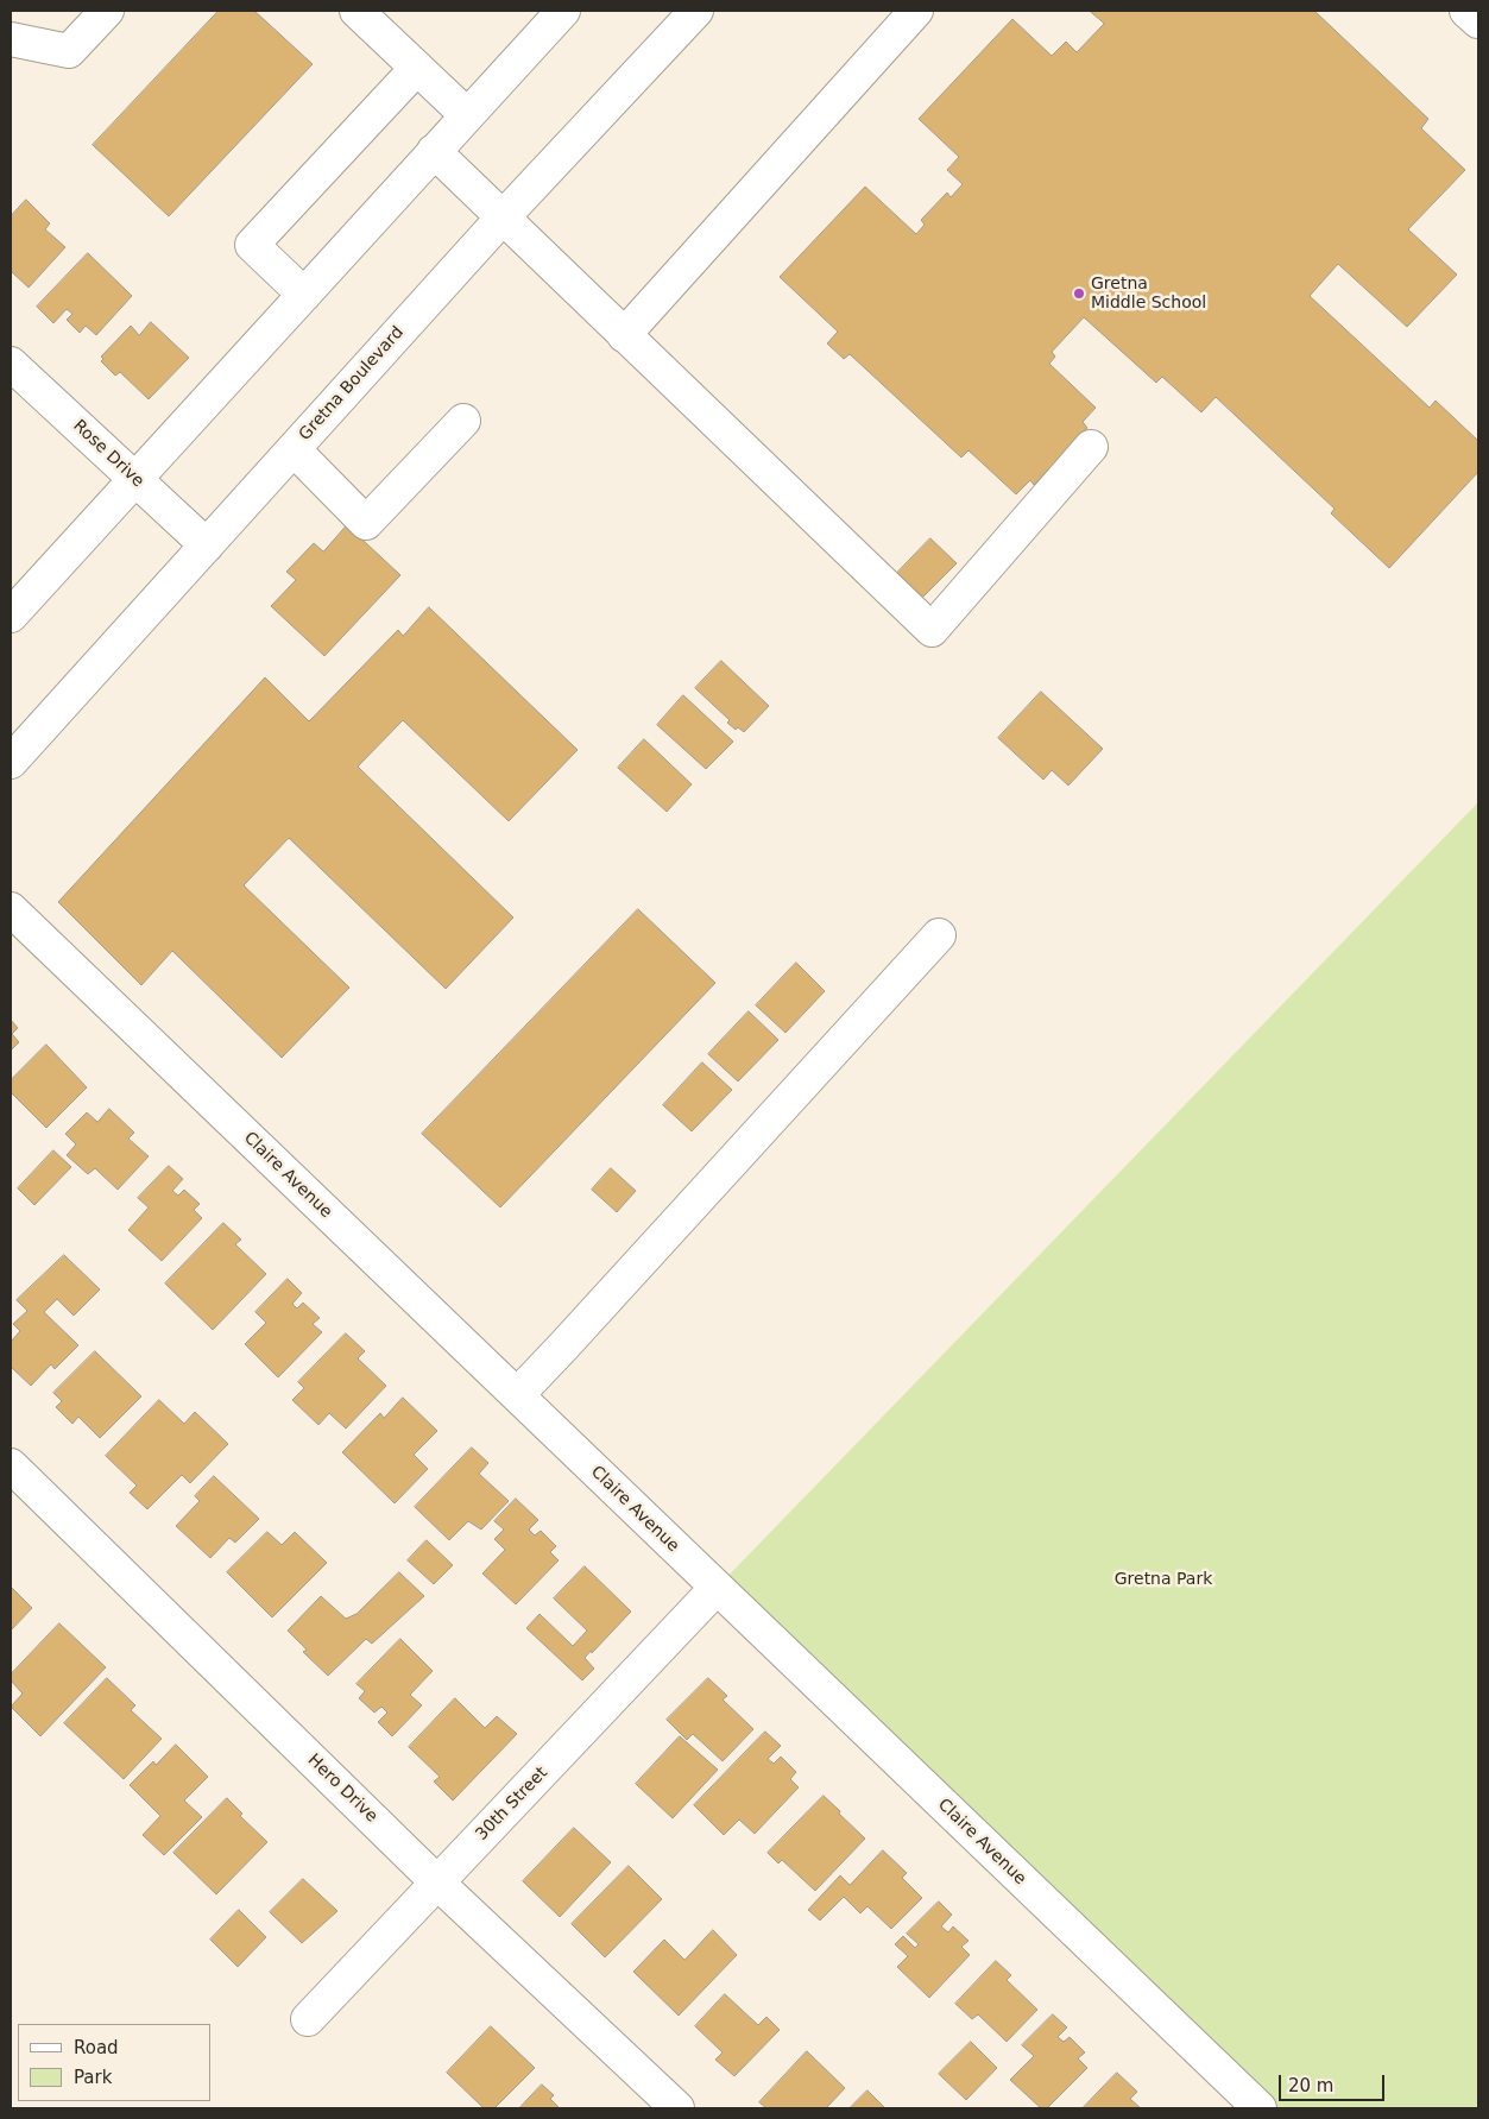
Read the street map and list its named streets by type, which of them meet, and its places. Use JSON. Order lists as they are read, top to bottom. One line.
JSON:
{"streets":{"street":["Gretna Boulevard","Rose Drive","Claire Avenue","Hero Drive","30th Street"]},"crossings":[["Gretna Boulevard","Rose Drive"],["Claire Avenue","30th Street"],["Hero Drive","30th Street"]],"parks":["Gretna Park"],"places":["Gretna Middle School"],"legend":["Road","Park"],"scale_bar":"20 m"}
